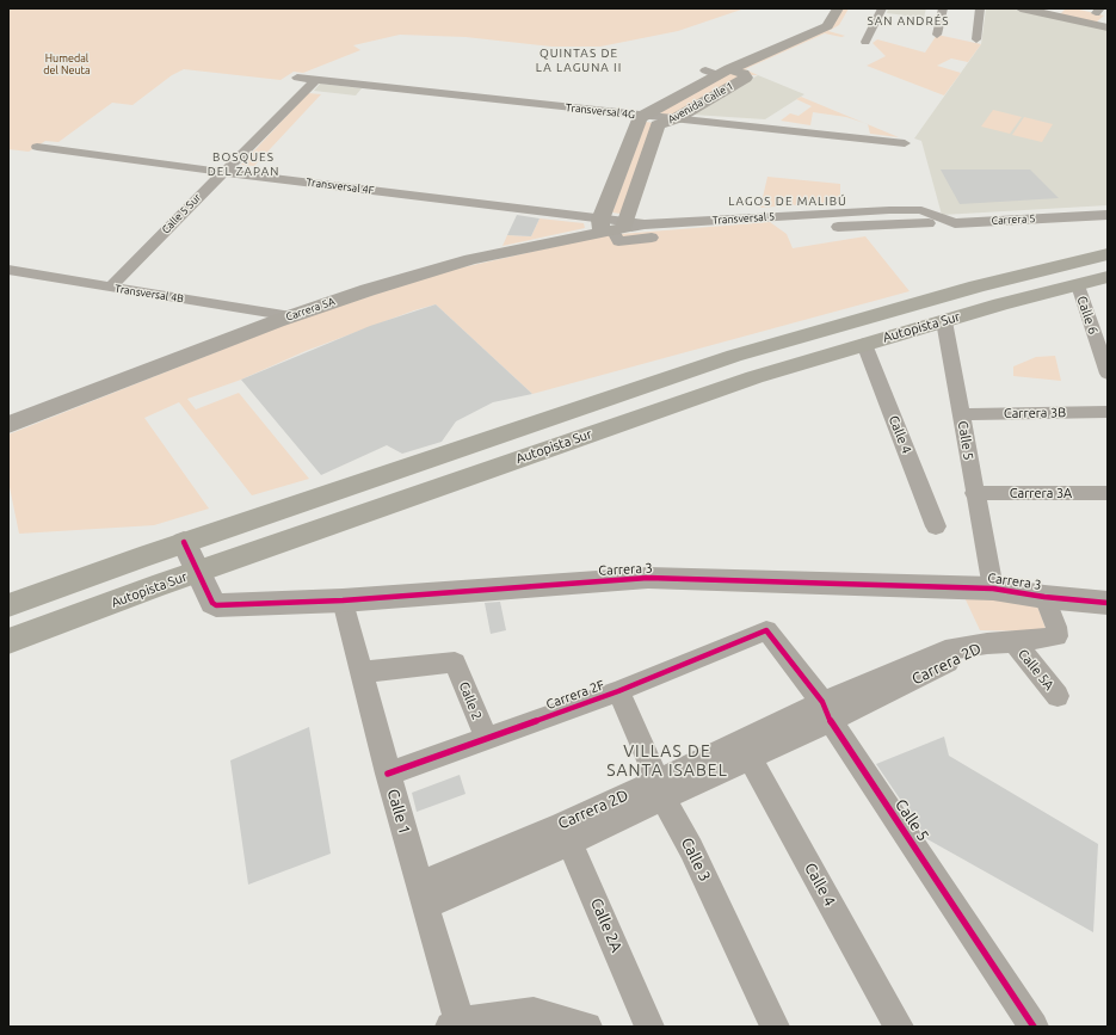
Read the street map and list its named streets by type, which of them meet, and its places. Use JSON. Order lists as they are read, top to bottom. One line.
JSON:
{"streets":{"highway":["Autopista Sur"],"main road":["Avenida Calle 1","Carrera 5A"],"street":["Transversal 4G","Transversal 4F","Calle 5 Sur","Transversal 5","Carrera 5","Transversal 4B","Calle 6","Carrera 3B","Calle 4","Calle 5","Carrera 3A","Carrera 3","Carrera 2D","Calle 5A","Carrera 2F","Calle 2","Calle 1","Calle 3","Calle 2A"]},"crossings":[["Avenida Calle 1","Transversal 4G"],["Avenida Calle 1","Transversal 4F"],["Avenida Calle 1","Transversal 5"],["Avenida Calle 1","Carrera 5A"],["Transversal 4G","Calle 5 Sur"],["Transversal 4F","Calle 5 Sur"],["Transversal 4F","Transversal 5"],["Transversal 4F","Carrera 5A"],["Calle 5 Sur","Transversal 4B"],["Transversal 5","Carrera 5"],["Transversal 5","Carrera 5A"],["Transversal 4B","Carrera 5A"],["Calle 6","Autopista Sur"],["Autopista Sur","Calle 4"],["Autopista Sur","Calle 5"],["Autopista Sur","Carrera 3"],["Carrera 3B","Calle 5"],["Calle 4","Carrera 2D"],["Calle 5","Carrera 3A"],["Calle 5","Carrera 3"],["Calle 5","Carrera 2D"],["Calle 5","Carrera 2F"],["Carrera 3","Calle 1"],["Carrera 2D","Calle 5A"],["Carrera 2D","Calle 1"],["Carrera 2D","Calle 3"],["Carrera 2D","Calle 2A"],["Carrera 2F","Calle 2"],["Carrera 2F","Calle 1"],["Carrera 2F","Calle 3"],["Calle 2","Calle 1"]],"districts":["SAN ANDRÉS","QUINTAS DE LA LAGUNA II","BOSQUES DEL ZAPAN","LAGOS DE MALIBÚ","VILLAS DE SANTA ISABEL"],"parks":["Humedal del Neuta"]}
